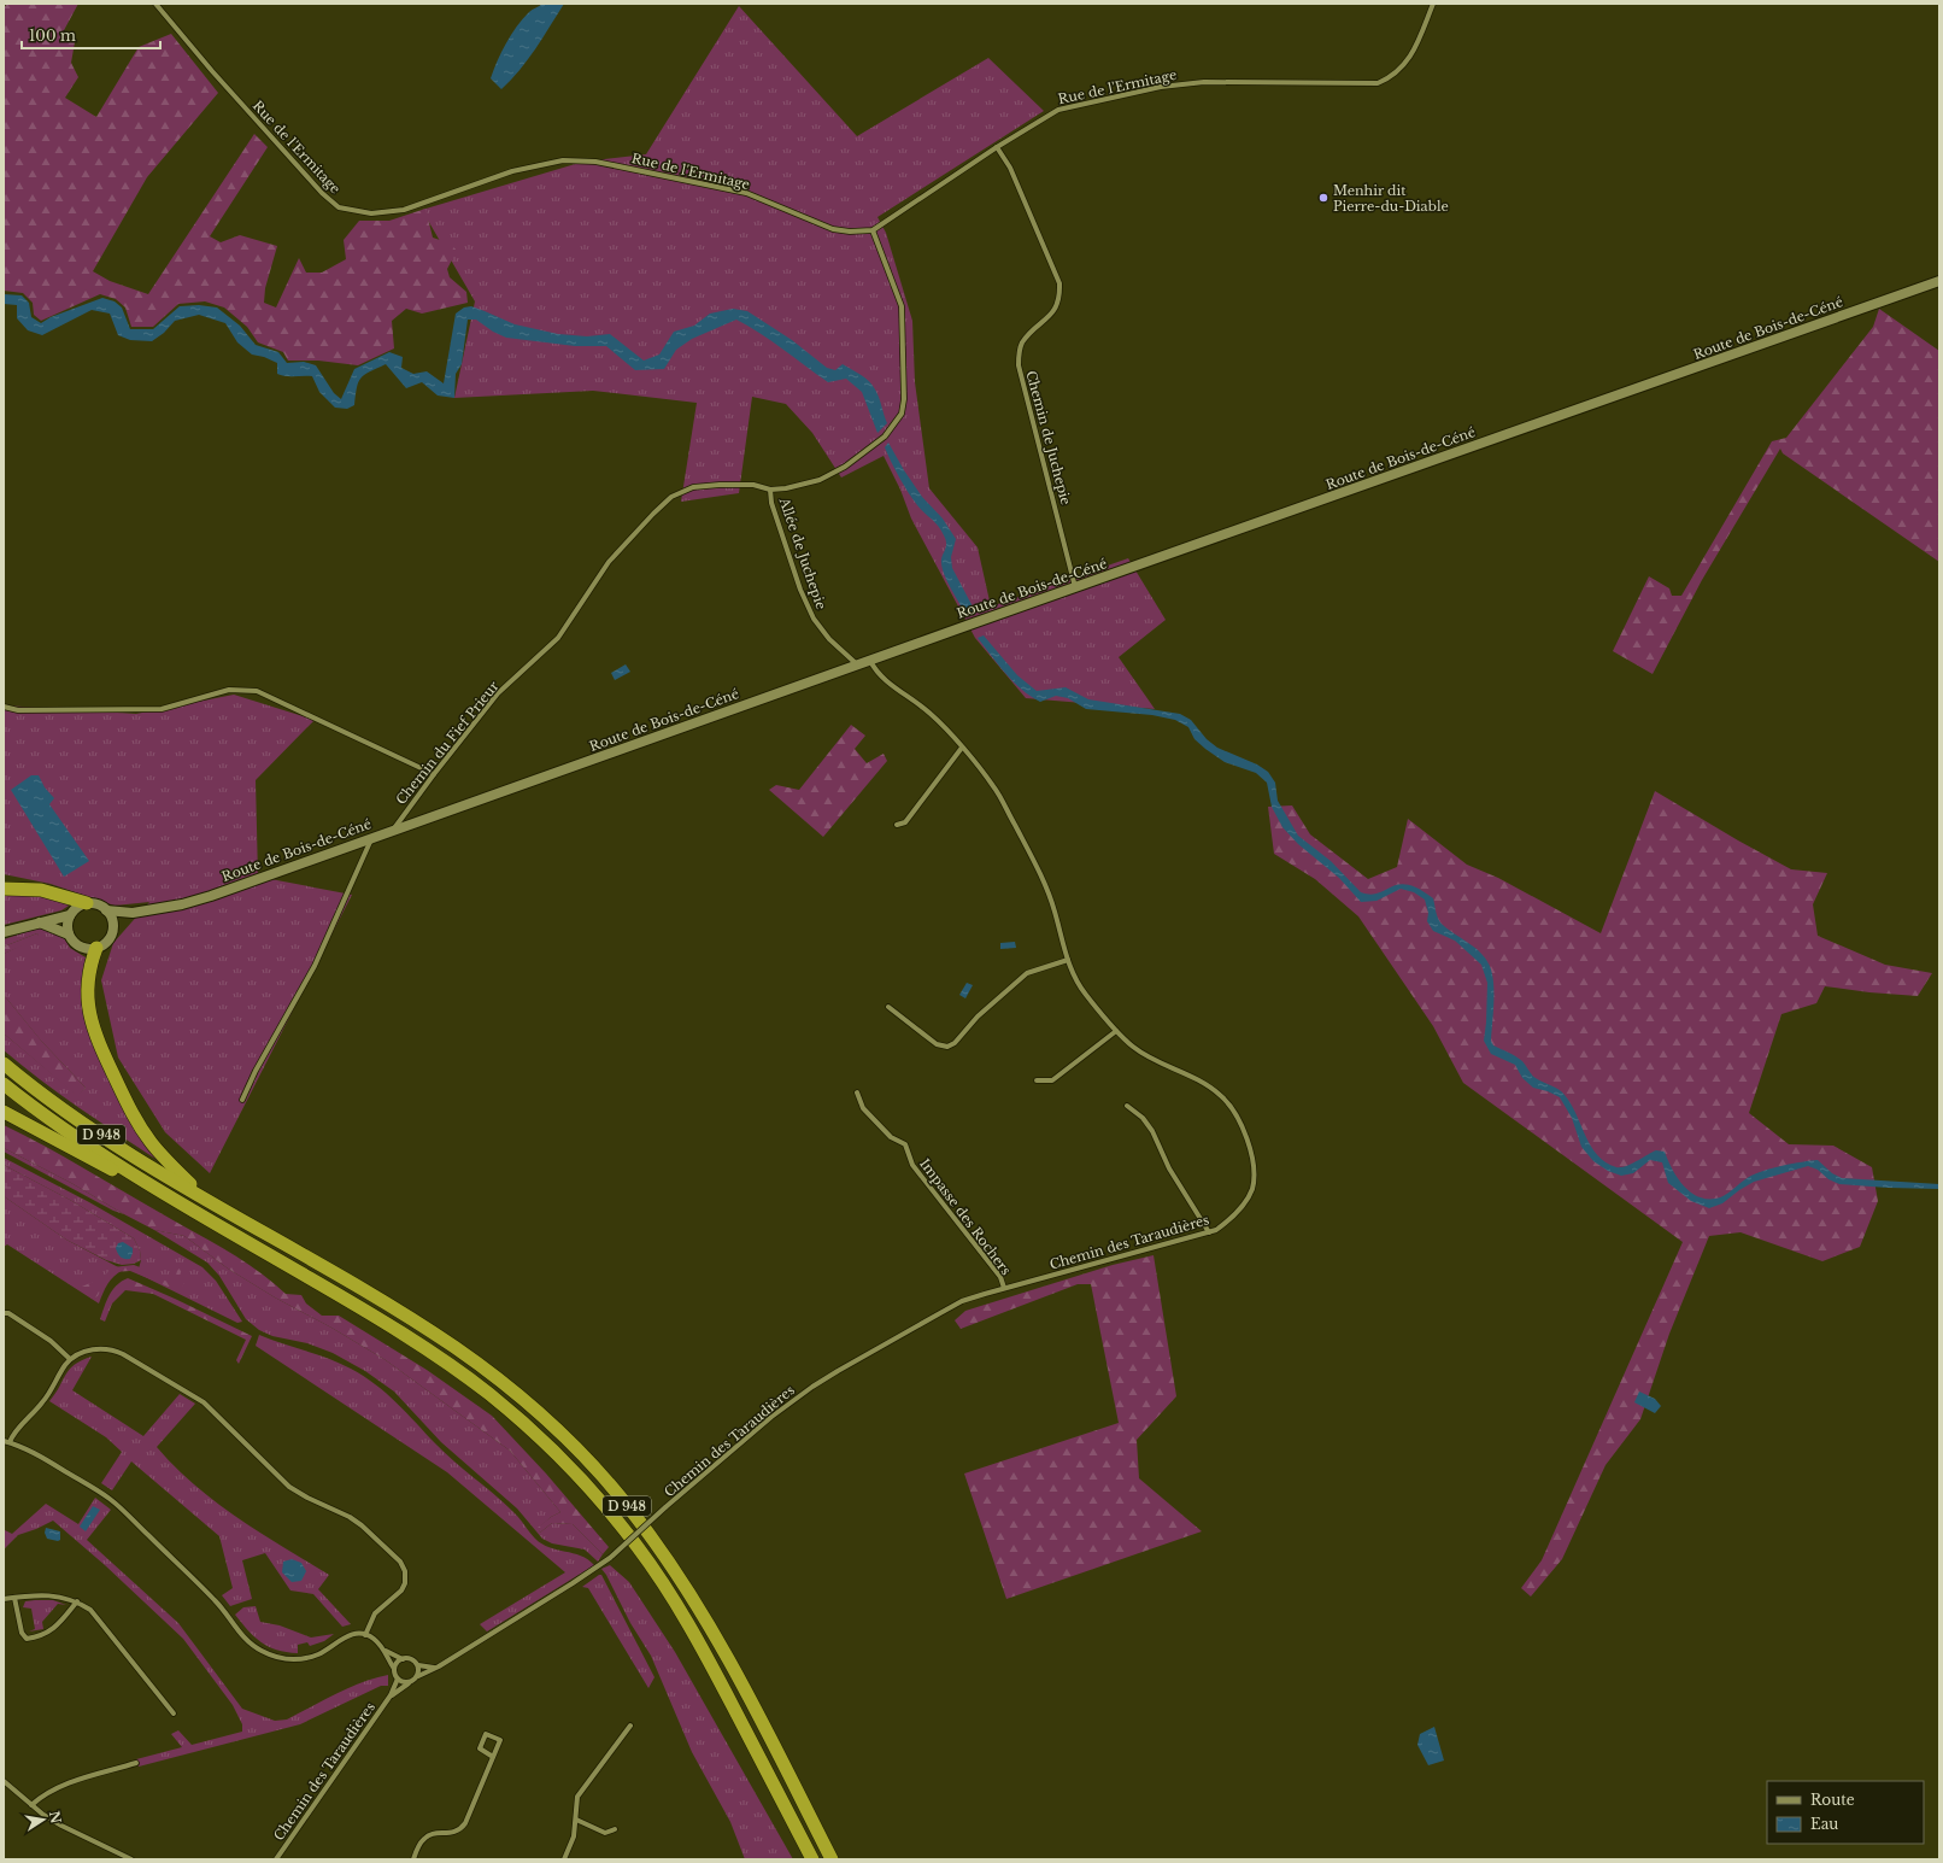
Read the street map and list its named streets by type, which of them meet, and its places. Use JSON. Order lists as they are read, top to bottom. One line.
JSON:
{"streets":{"highway":["D 948"],"street":["Rue de l'Ermitage","Route de Bois-de-Céné","Chemin de Juchepie","Allée de Juchepie","Chemin du Fief Prieur","Impasse des Rochers","Chemin des Taraudières"]},"crossings":[["Rue de l'Ermitage","Chemin de Juchepie"],["Rue de l'Ermitage","Chemin du Fief Prieur"],["Route de Bois-de-Céné","Chemin de Juchepie"],["Route de Bois-de-Céné","Allée de Juchepie"],["Route de Bois-de-Céné","Chemin du Fief Prieur"],["Route de Bois-de-Céné","Chemin des Taraudières"],["Allée de Juchepie","Chemin du Fief Prieur"],["Impasse des Rochers","Chemin des Taraudières"]],"places":["Menhir dit Pierre-du-Diable"],"legend":["Route","Eau"],"scale_bar":"100 m","north":"right"}
